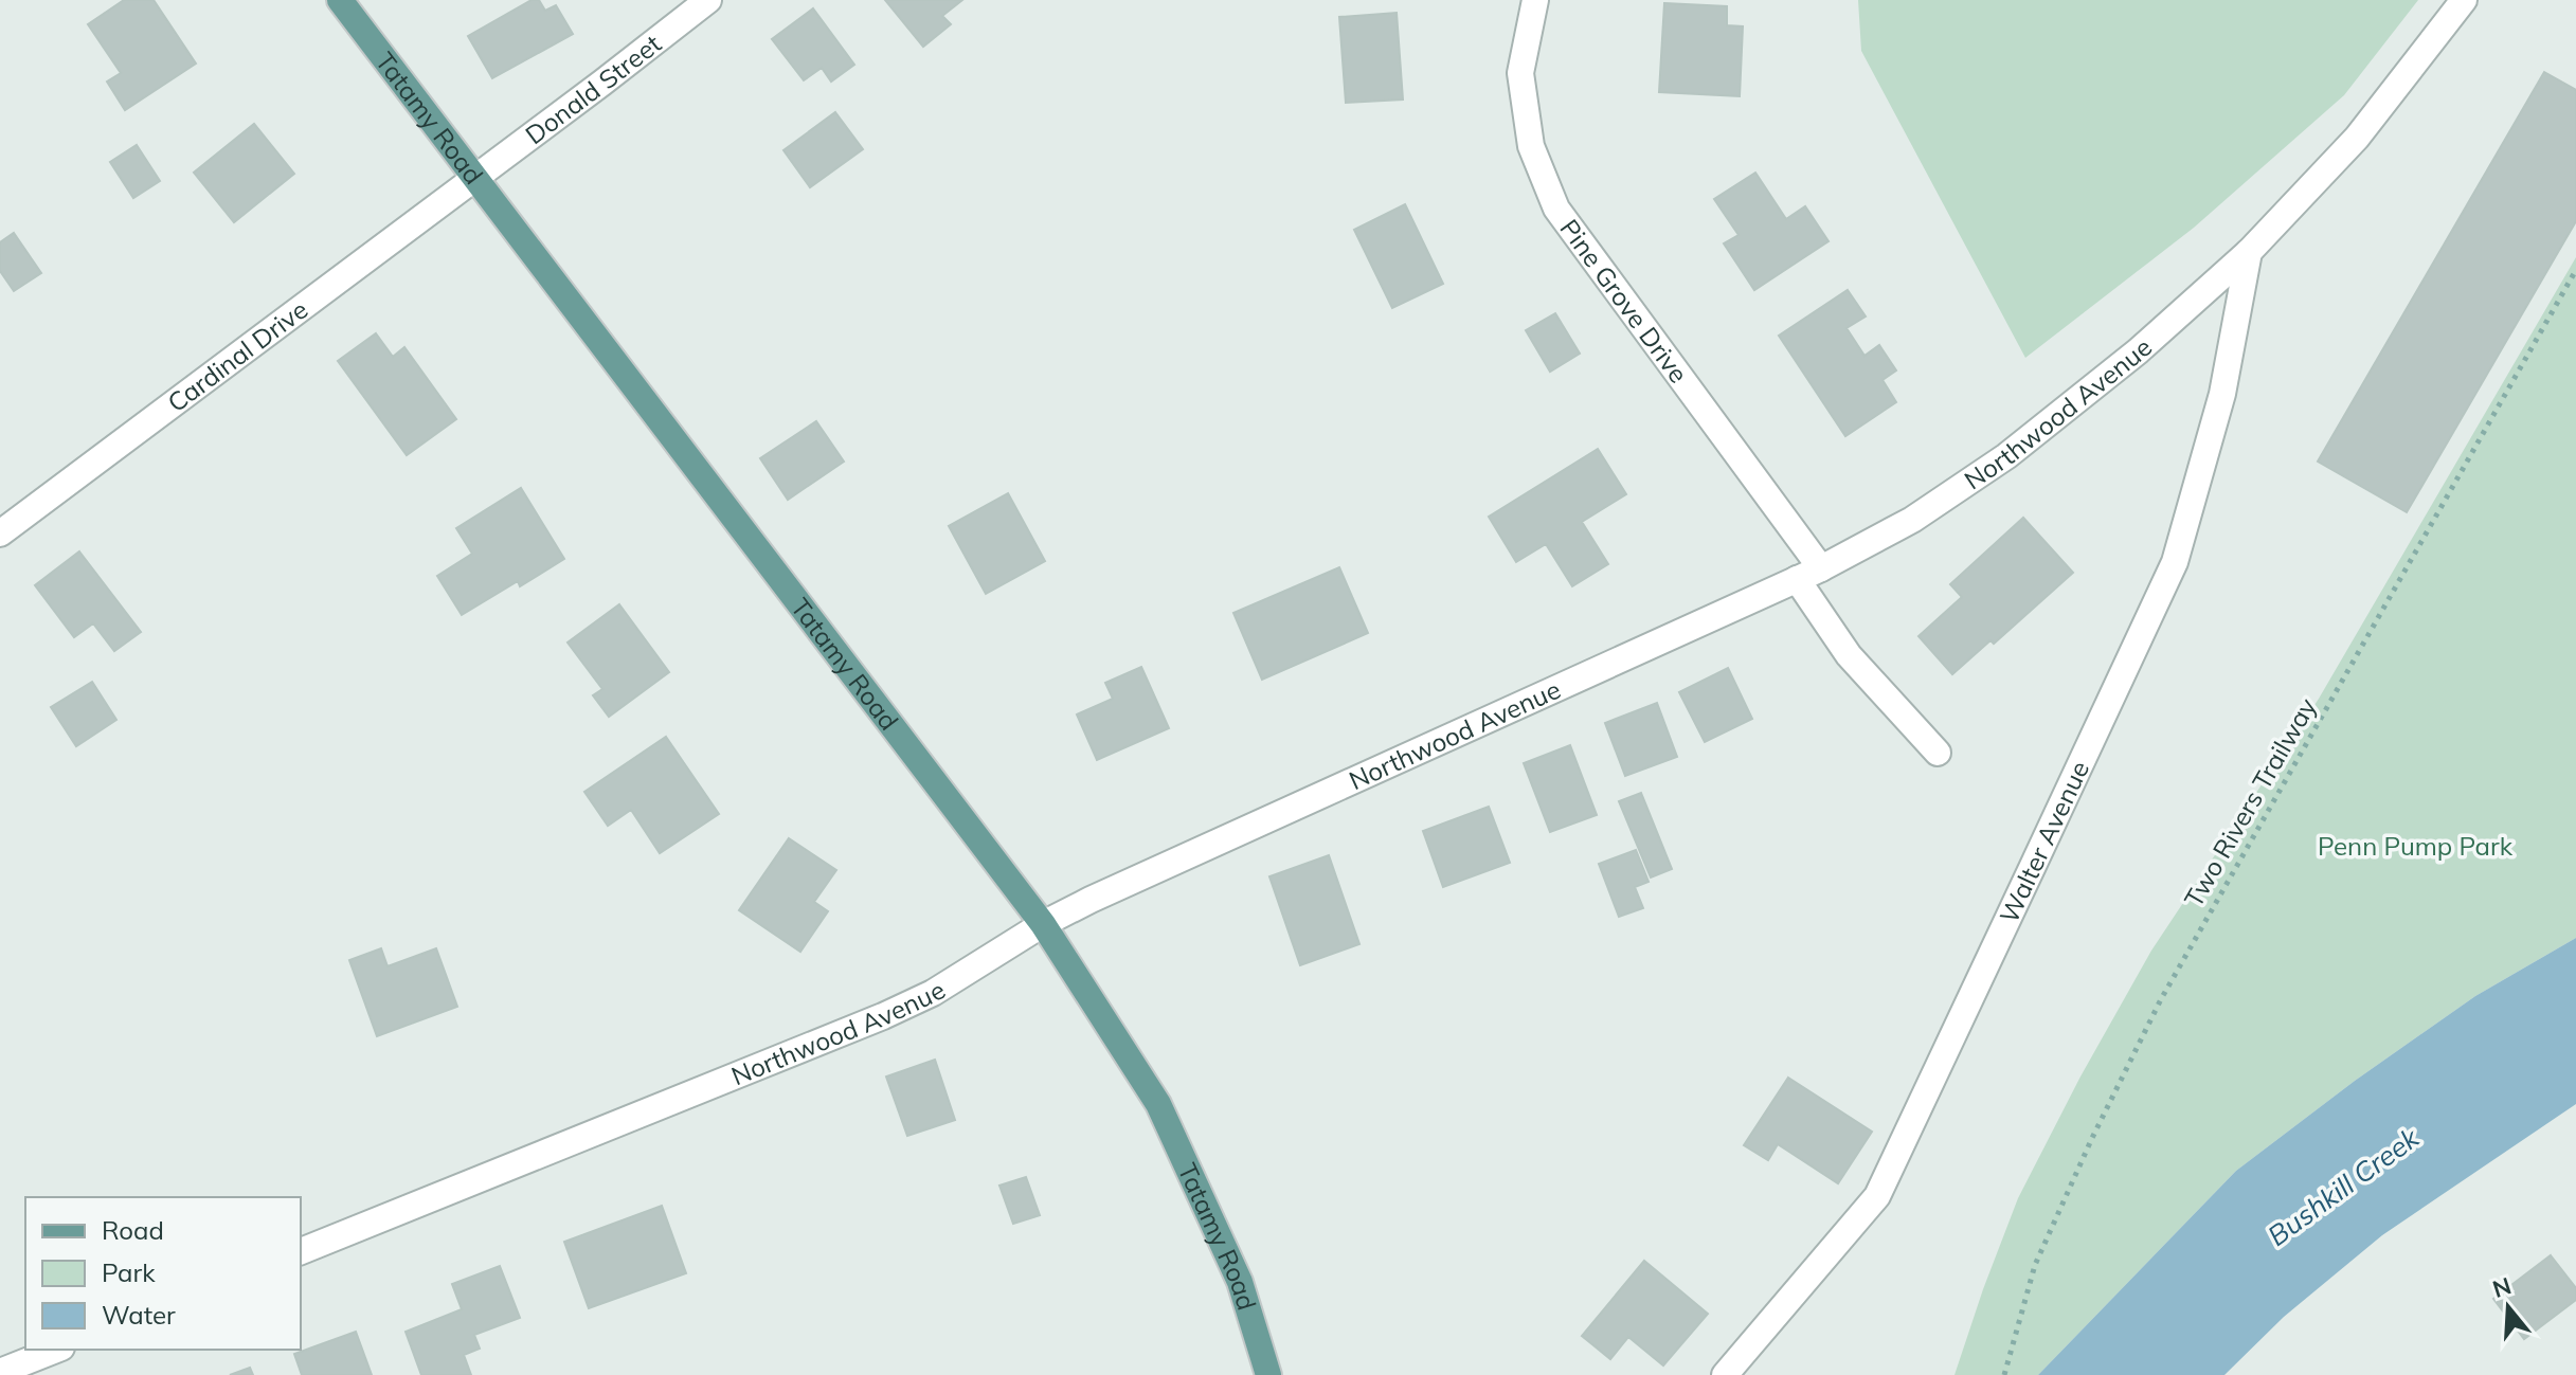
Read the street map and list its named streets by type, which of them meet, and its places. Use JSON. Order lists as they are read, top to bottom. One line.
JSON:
{"streets":{"main road":["Tatamy Road"],"street":["Donald Street","Pine Grove Drive","Cardinal Drive","Northwood Avenue","Walter Avenue"],"path":["Two Rivers Trailway"]},"crossings":[["Donald Street","Tatamy Road"],["Donald Street","Cardinal Drive"],["Tatamy Road","Cardinal Drive"],["Tatamy Road","Northwood Avenue"],["Pine Grove Drive","Northwood Avenue"],["Northwood Avenue","Walter Avenue"]],"water":["Bushkill Creek"],"parks":["Penn Pump Park"],"legend":["Road","Park","Water"],"north":"top"}
